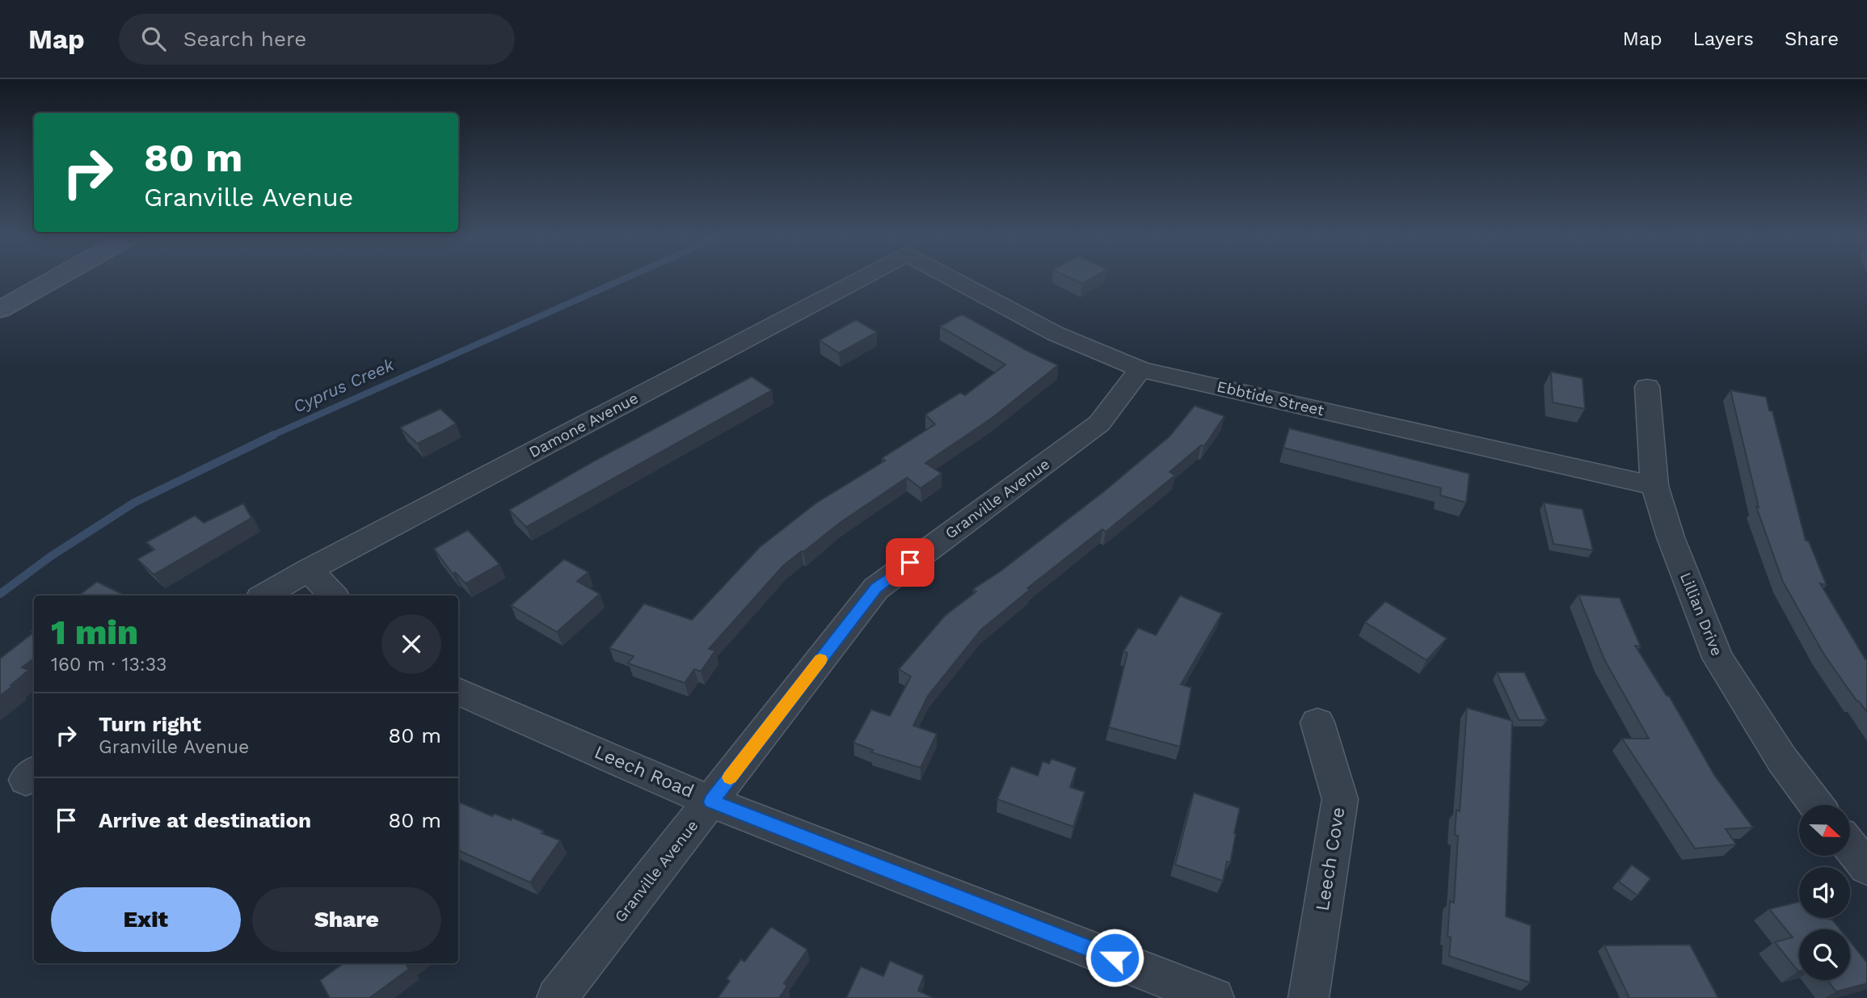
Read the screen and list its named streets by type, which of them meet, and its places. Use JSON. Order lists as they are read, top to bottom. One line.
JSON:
{"streets":{"street":["Ebbtide Street","Damone Avenue","Granville Avenue","Lillian Drive","Leech Road","Leech Cove"]},"crossings":[["Ebbtide Street","Granville Avenue"],["Ebbtide Street","Lillian Drive"],["Granville Avenue","Leech Road"]],"water":["Cyprus Creek"],"north":"right","page":{"header":"Map","search":"Search here","nav":["Map","Layers","Share"],"turn":["80 m","Granville Avenue"],"heading":["1 min","160 m · 13:33"],"list":[{"name":"Turn right","note":"Granville Avenue","value":"80 m"},{"name":"Arrive at destination","value":"80 m"}],"buttons":["Exit","Share"]}}
